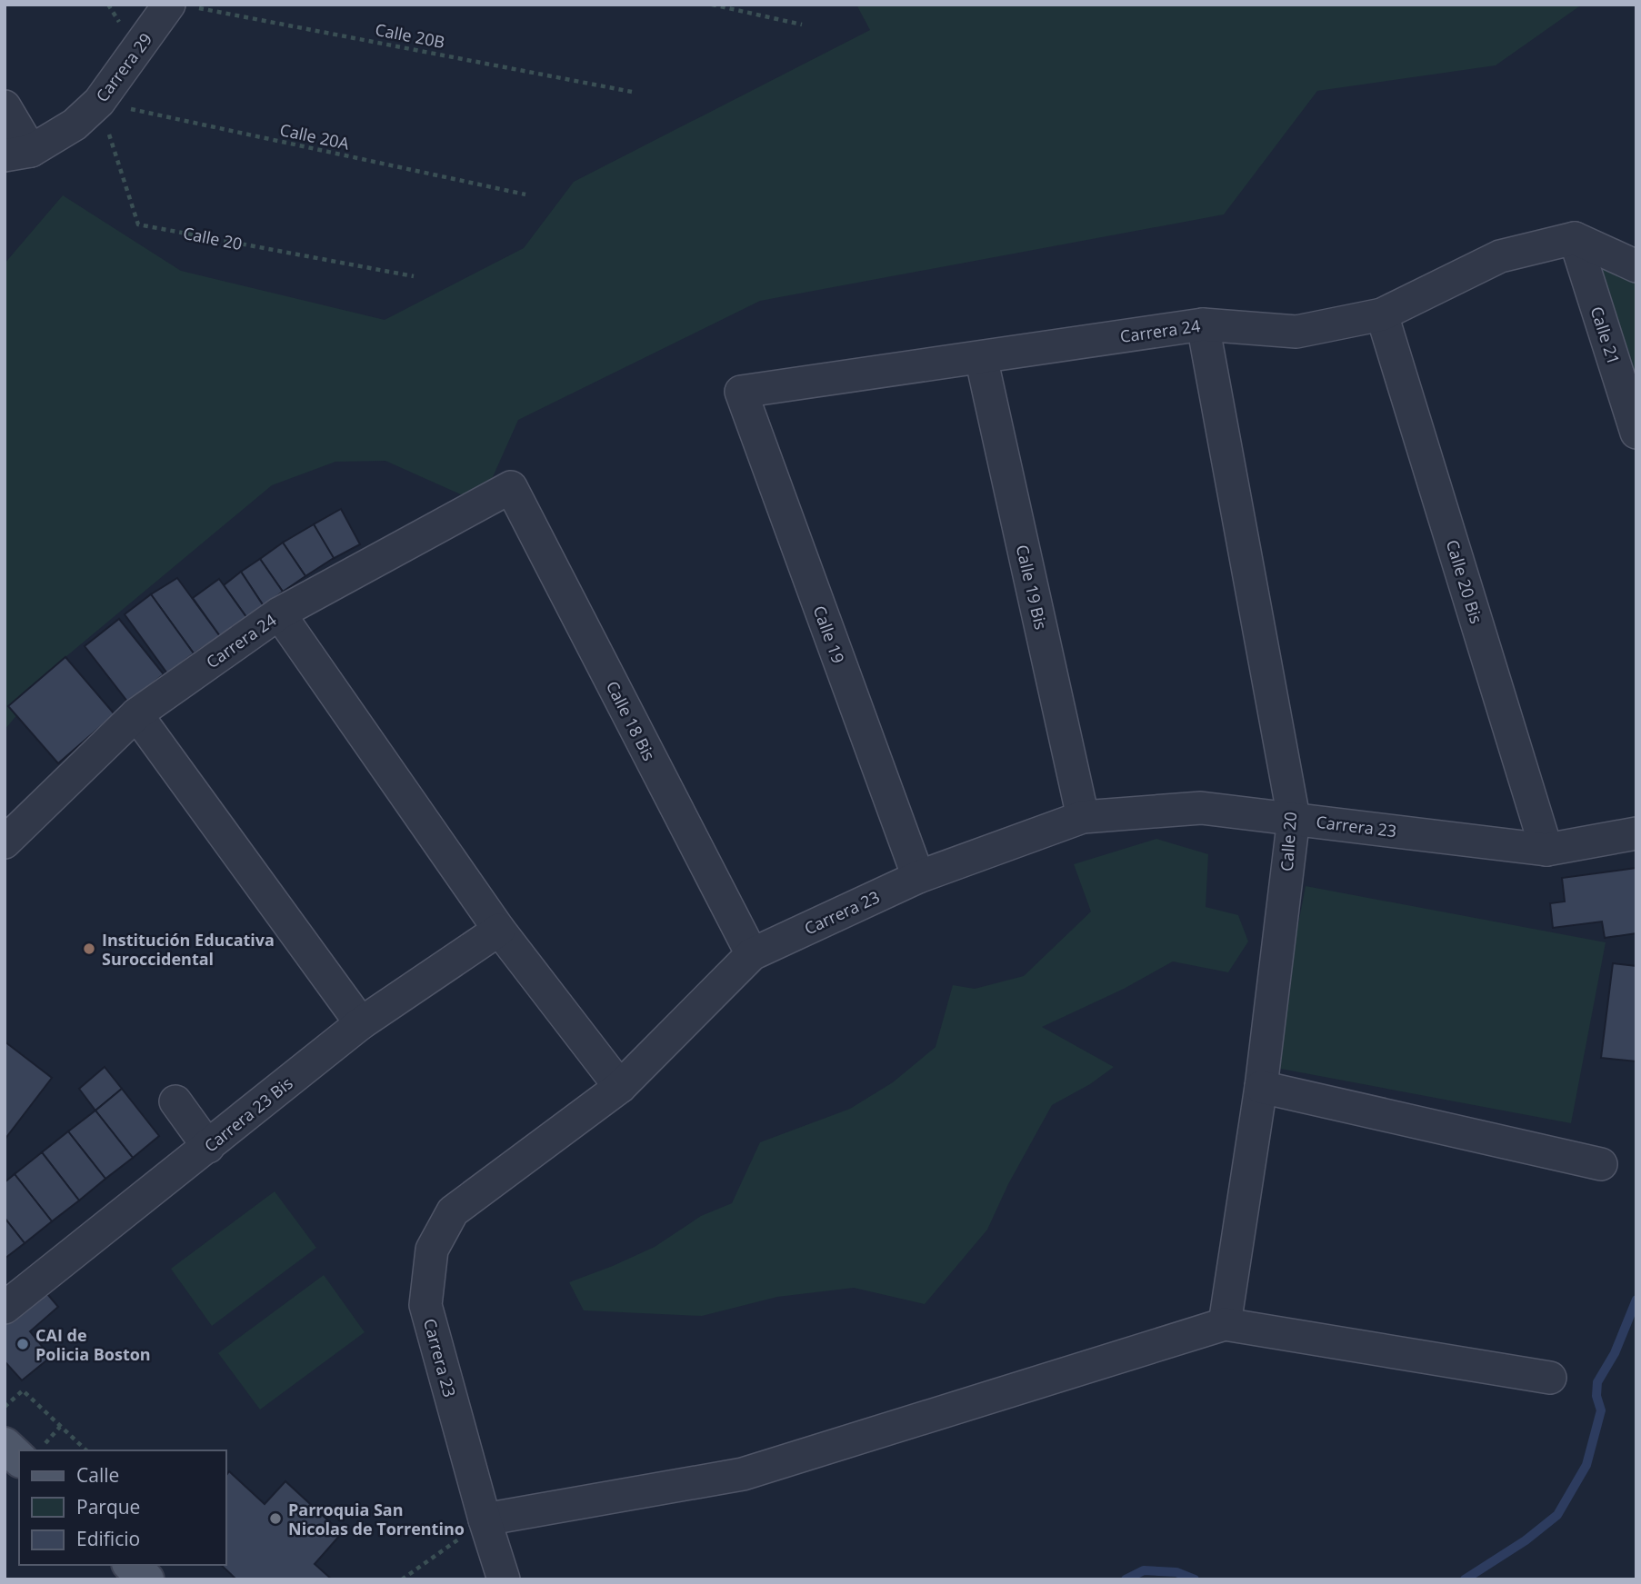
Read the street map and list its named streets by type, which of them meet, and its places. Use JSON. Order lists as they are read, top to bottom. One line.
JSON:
{"streets":{"street":["Carrera 29","Calle 20","Carrera 24","Calle 21","Calle 20 Bis","Calle 19 Bis","Calle 19","Calle 18 Bis","Carrera 23","Carrera 23 Bis"],"path":["Calle 20B","Calle 20A"]},"crossings":[["Calle 20B","Carrera 29"],["Carrera 29","Calle 20A"],["Carrera 29","Calle 20"],["Calle 20A","Calle 20"],["Calle 20","Carrera 24"],["Calle 20","Carrera 23"],["Carrera 24","Calle 21"],["Carrera 24","Calle 20 Bis"],["Carrera 24","Calle 19 Bis"],["Carrera 24","Calle 19"],["Carrera 24","Calle 18 Bis"],["Calle 20 Bis","Carrera 23"],["Calle 19 Bis","Carrera 23"],["Calle 19","Carrera 23"],["Calle 18 Bis","Carrera 23"]],"places":["Institución Educativa Suroccidental","CAI de Policia Boston","Parroquia San Nicolas de Torrentino"],"legend":["Calle","Parque","Edificio"]}
